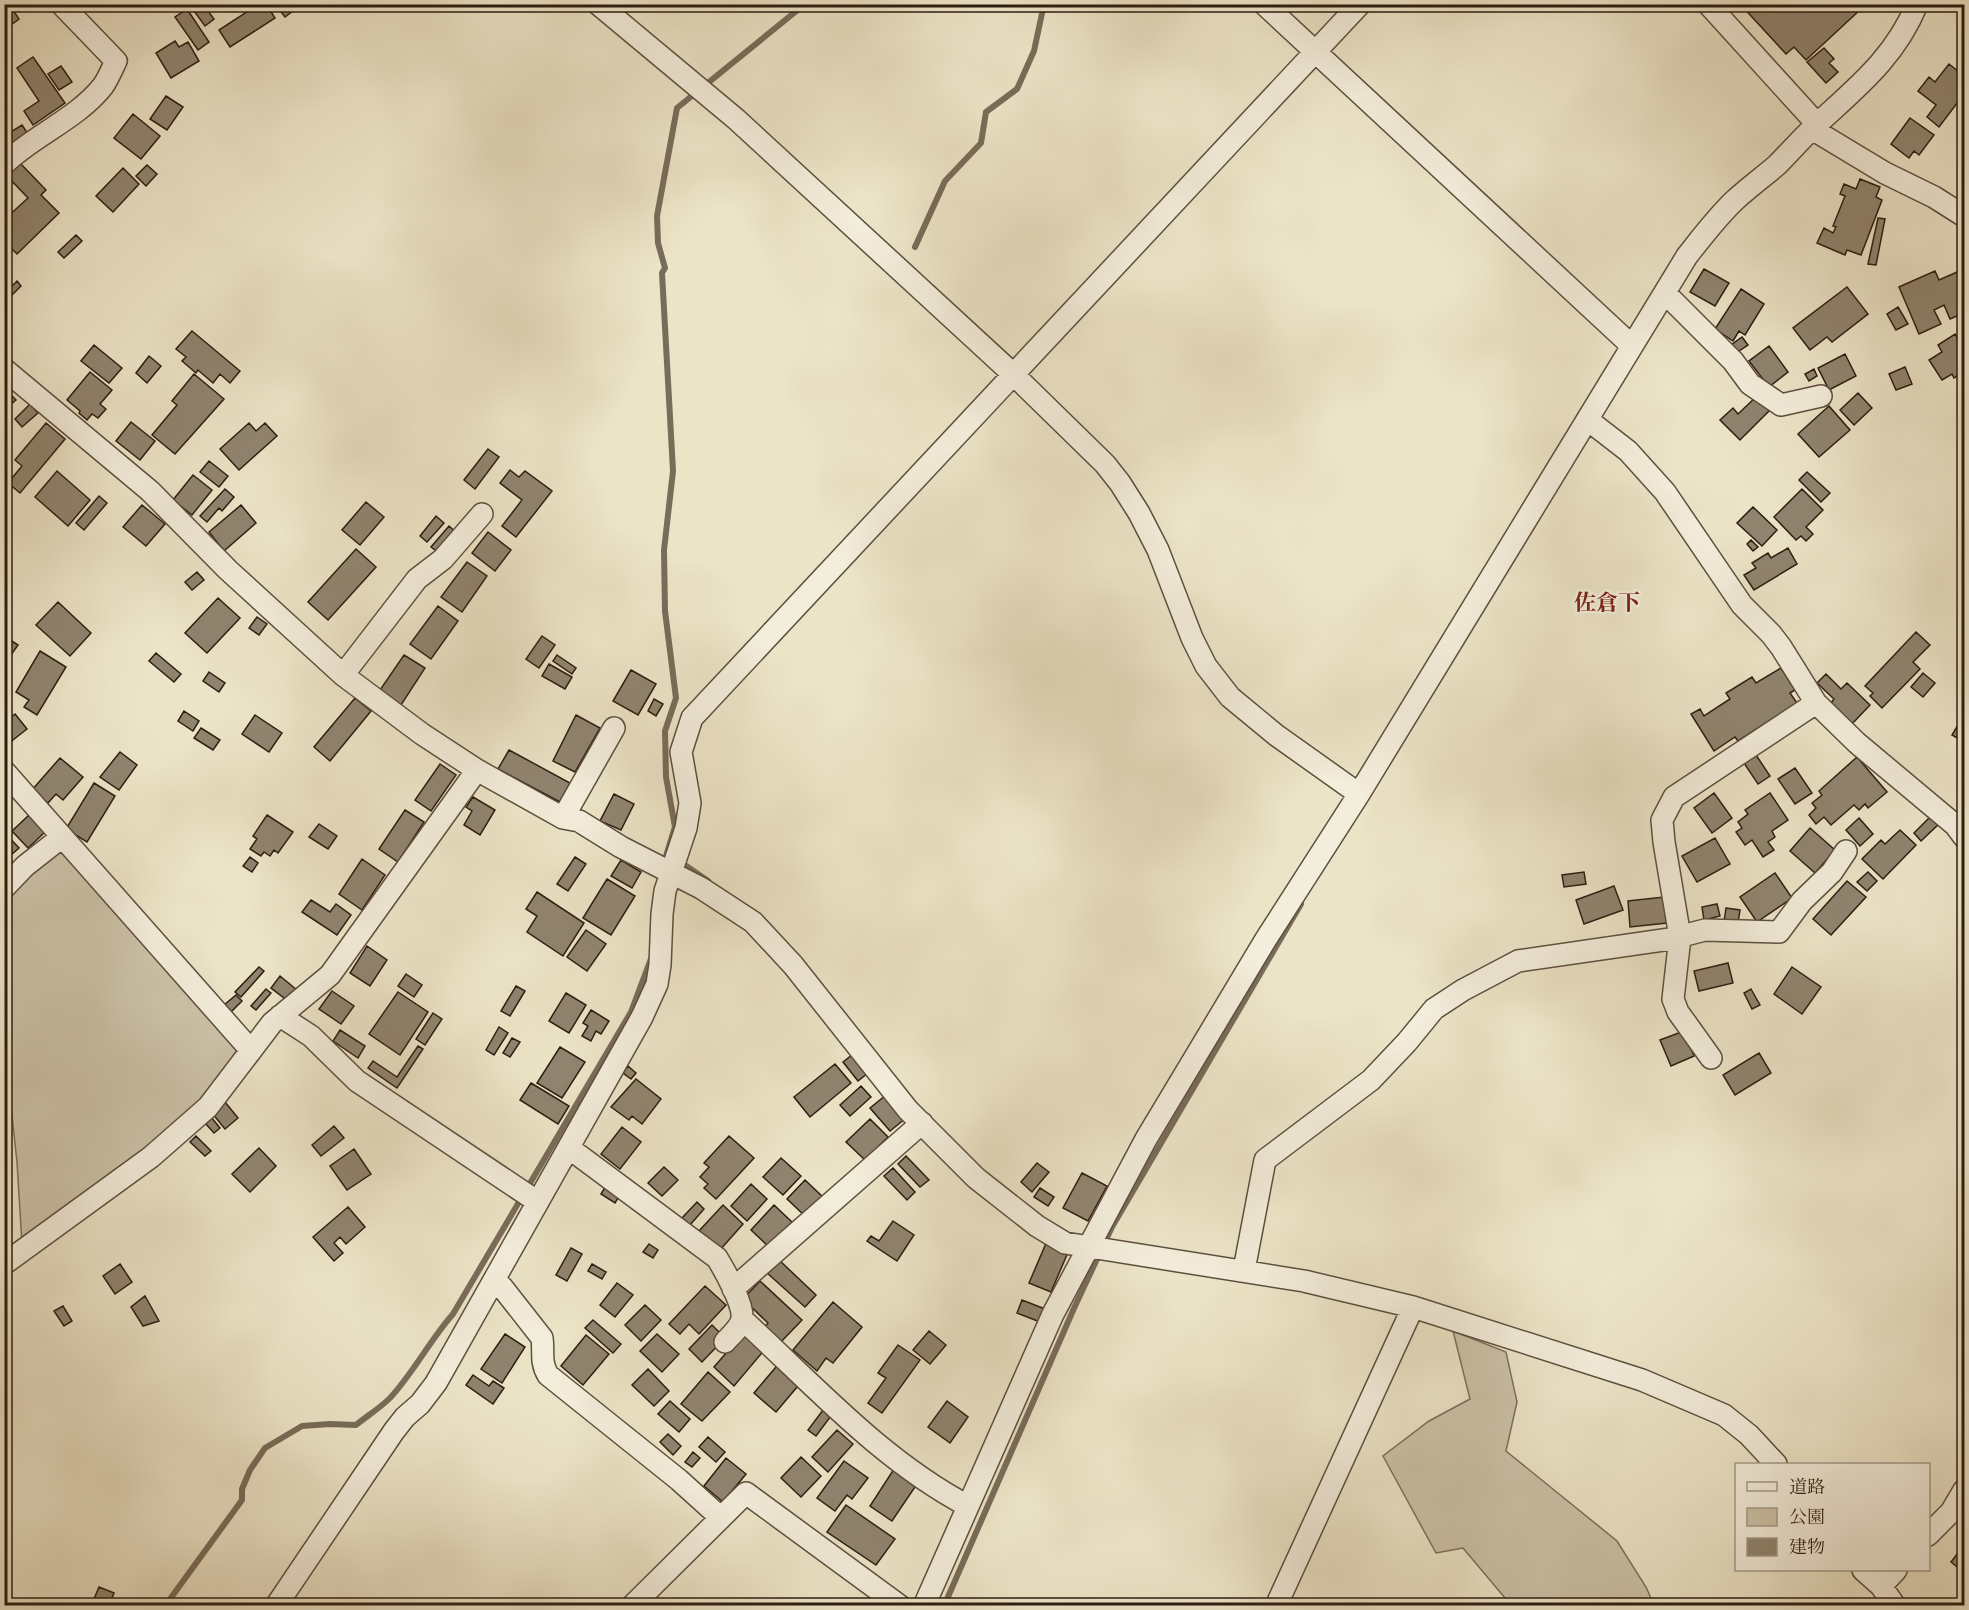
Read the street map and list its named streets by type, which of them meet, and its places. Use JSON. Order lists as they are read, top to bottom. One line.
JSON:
{"districts":["佐倉下"],"legend":["道路","公園","建物"]}
